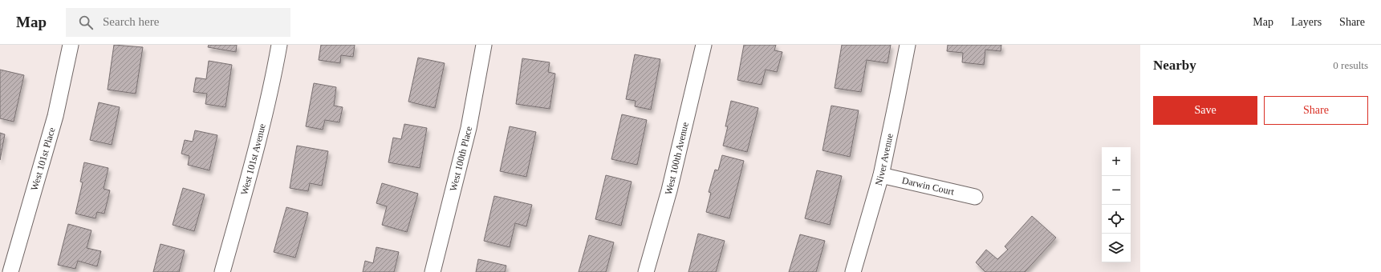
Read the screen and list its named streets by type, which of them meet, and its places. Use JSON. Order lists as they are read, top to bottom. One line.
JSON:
{"streets":{"street":["West 101st Place","West 101st Avenue","West 100th Place","West 100th Avenue","Niver Avenue","Darwin Court"]},"crossings":[["Niver Avenue","Darwin Court"]],"page":{"header":"Map","search":"Search here","nav":["Map","Layers","Share"],"heading":["Nearby","0 results"],"buttons":["Save","Share"],"map_buttons":["+","−"]}}
